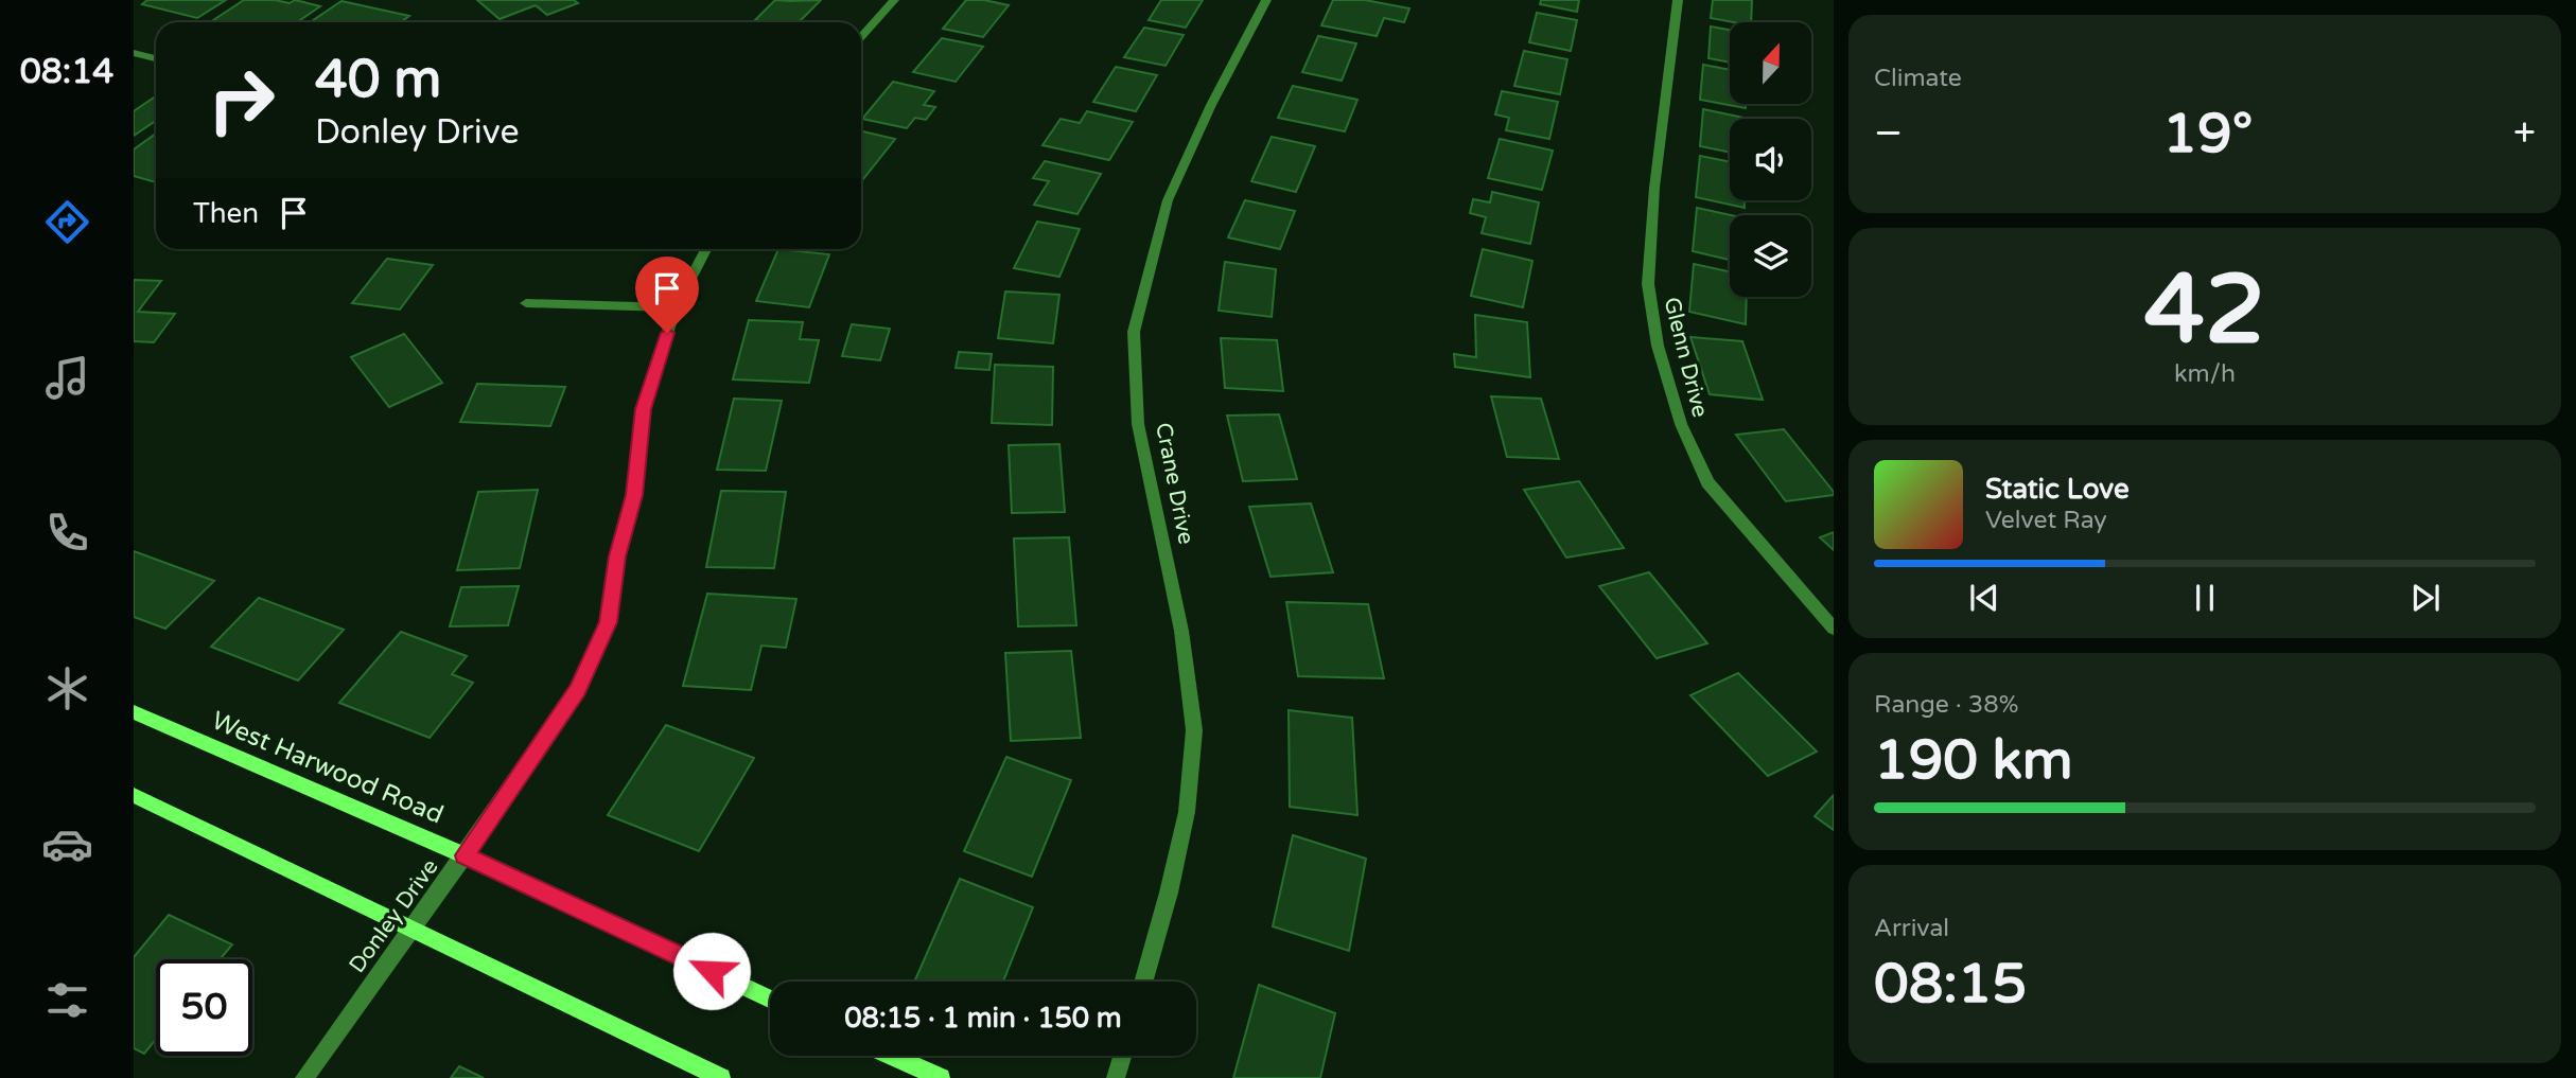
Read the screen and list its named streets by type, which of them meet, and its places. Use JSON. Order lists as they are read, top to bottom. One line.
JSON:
{"streets":{"main road":["West Harwood Road"],"street":["Glenn Drive","Crane Drive","Donley Drive"]},"crossings":[["West Harwood Road","Donley Drive"]],"north":"top","page":{"tabs":"08:14","tile":["Climate",["42","km/h"],["Range · 38%","190 km"],["Arrival","08:15"]],"turn":["40 m","Donley Drive"],"heat":["−","19°","+"],"then":"Then","song":["Static Love","Velvet Ray"],"limit":"50","trip":"08:15 · 1 min · 150 m"}}
